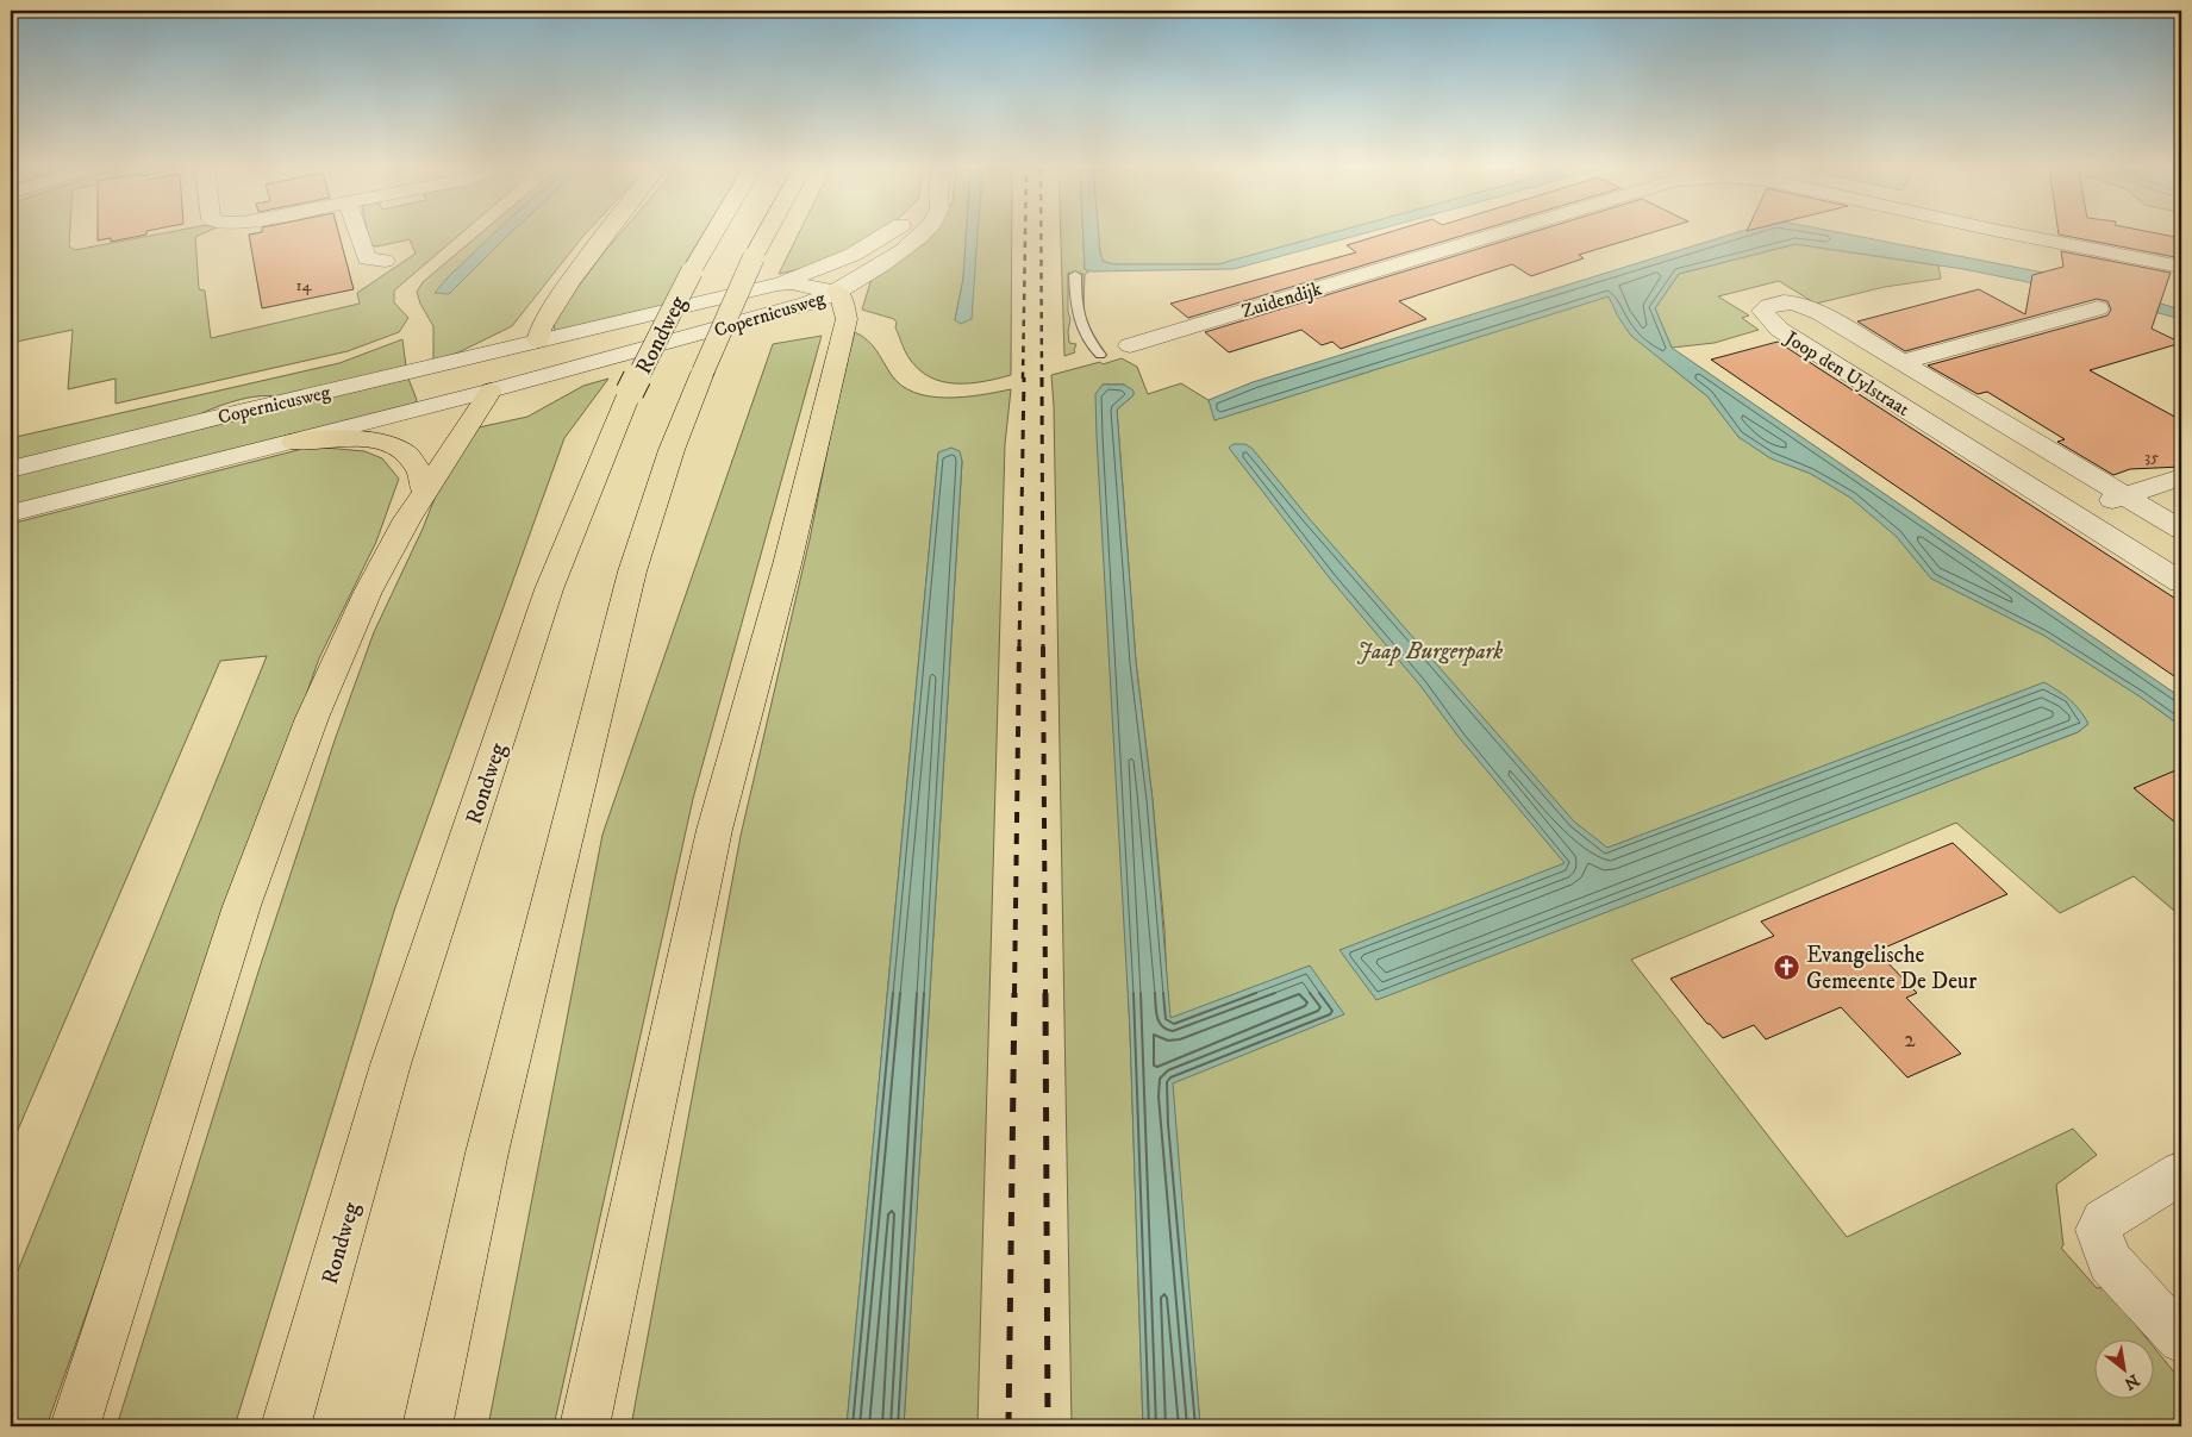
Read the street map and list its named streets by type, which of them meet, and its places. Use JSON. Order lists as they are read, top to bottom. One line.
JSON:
{"streets":{"highway":["Rondweg"],"street":["Zuidendijk","Copernicusweg","Joop den Uylstraat"]},"parks":["Jaap Burgerpark"],"places":{"church":["Evangelische Gemeente De Deur"]},"house_numbers":["14","35","2"],"north":"bottom right"}
